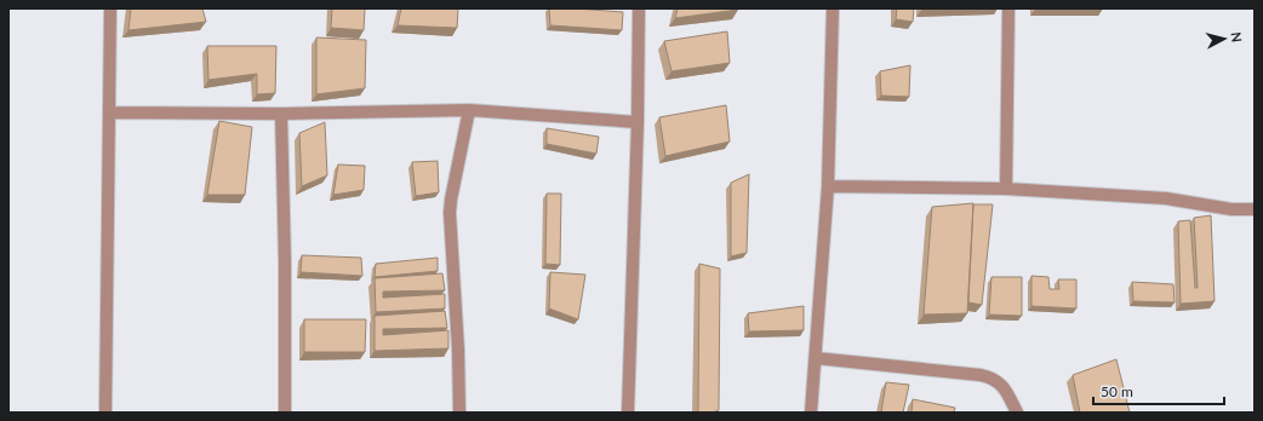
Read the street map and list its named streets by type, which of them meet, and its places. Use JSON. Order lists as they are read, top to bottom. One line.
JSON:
{"scale_bar":"50 m","north":"right"}
